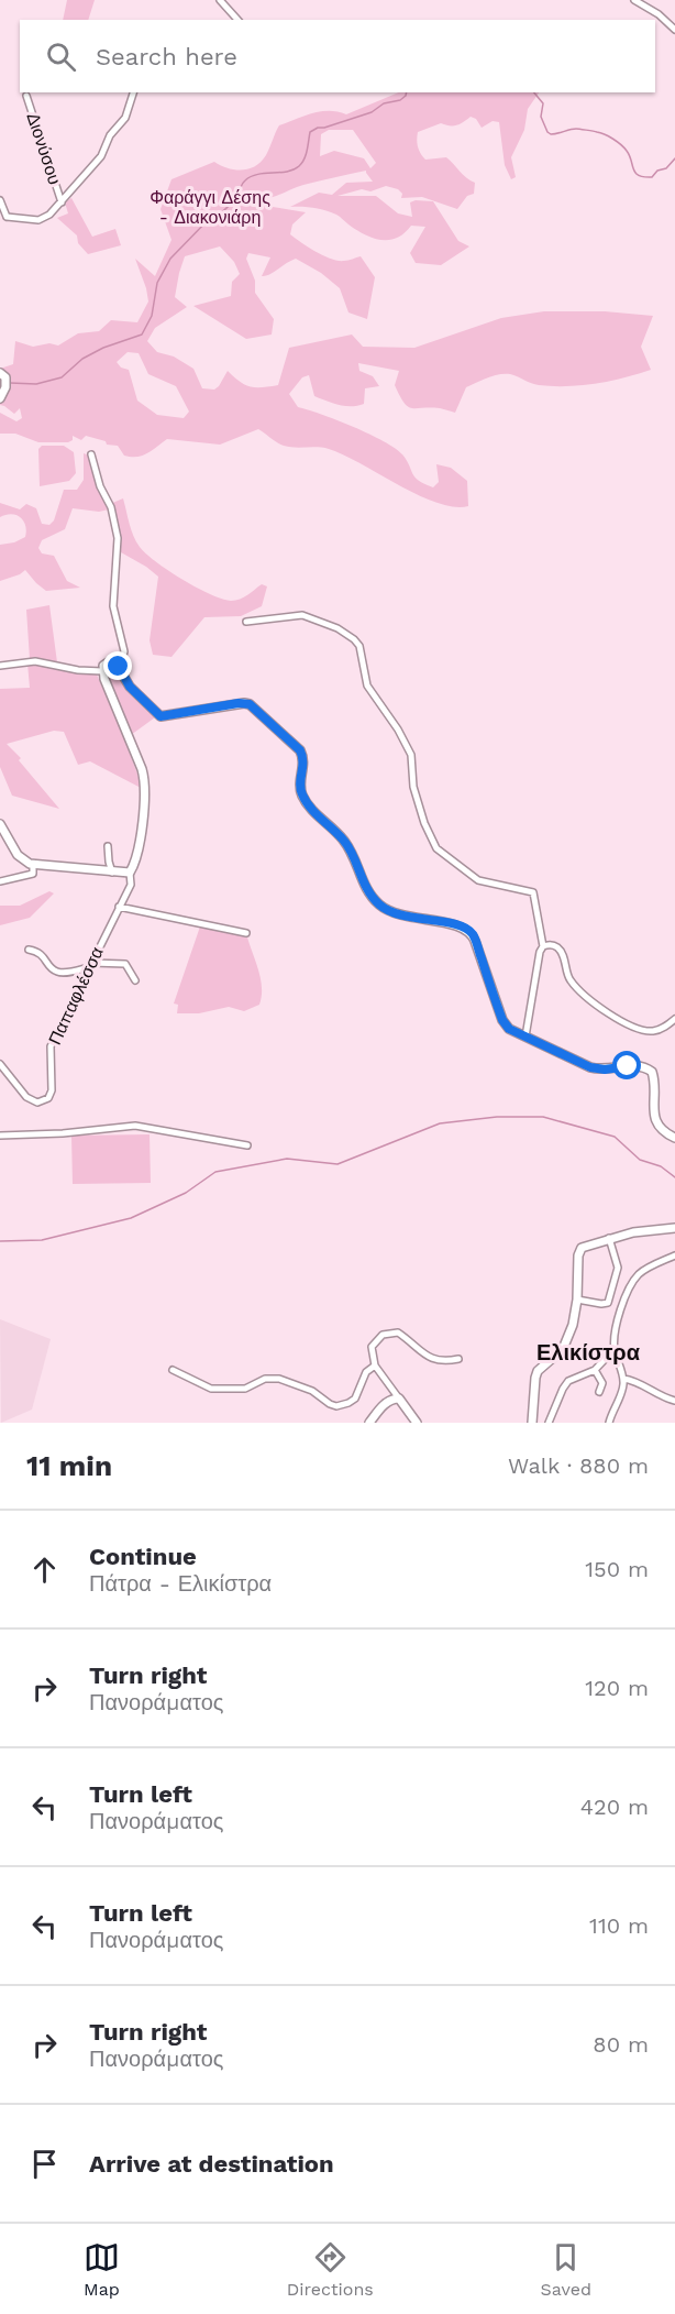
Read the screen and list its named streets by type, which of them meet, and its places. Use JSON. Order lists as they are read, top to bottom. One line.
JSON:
{"streets":{"street":["Διονύσου","Παπαφλέσσα"]},"districts":["Ελικίστρα"],"parks":["Φαράγγι Δέσης - Διακονιάρη"],"page":{"search":"Search here","heading":["11 min","Walk · 880 m"],"list":[["Continue","Πάτρα - Ελικίστρα","150 m"],["Turn right","Πανοράματος","120 m"],["Turn left","Πανοράματος","420 m"],["Turn left","Πανοράματος","110 m"],["Turn right","Πανοράματος","80 m"],"Arrive at destination"],"nav":["Map","Directions","Saved"]}}
